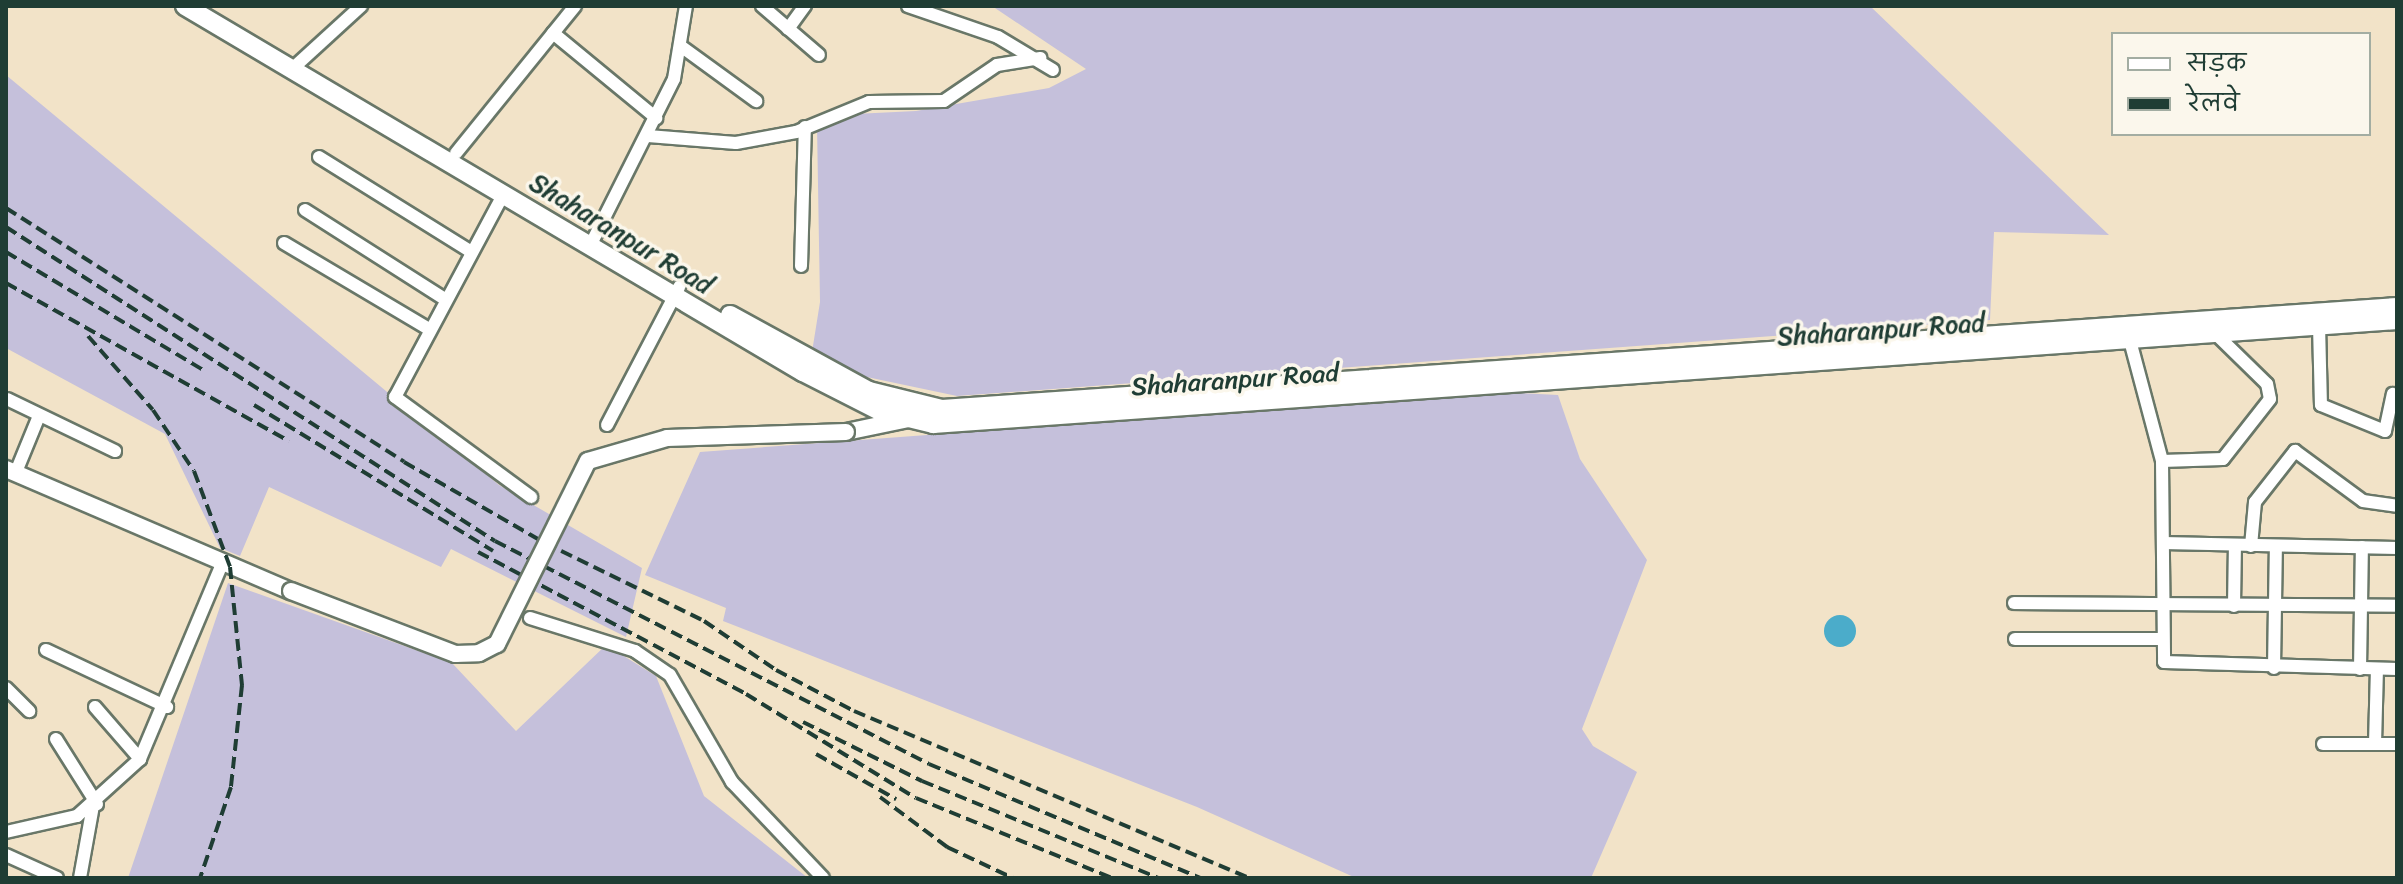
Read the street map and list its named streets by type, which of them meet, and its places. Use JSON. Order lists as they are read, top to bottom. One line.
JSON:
{"streets":{"main road":["Shaharanpur Road"]},"legend":["सड़क","रेलवे"]}
